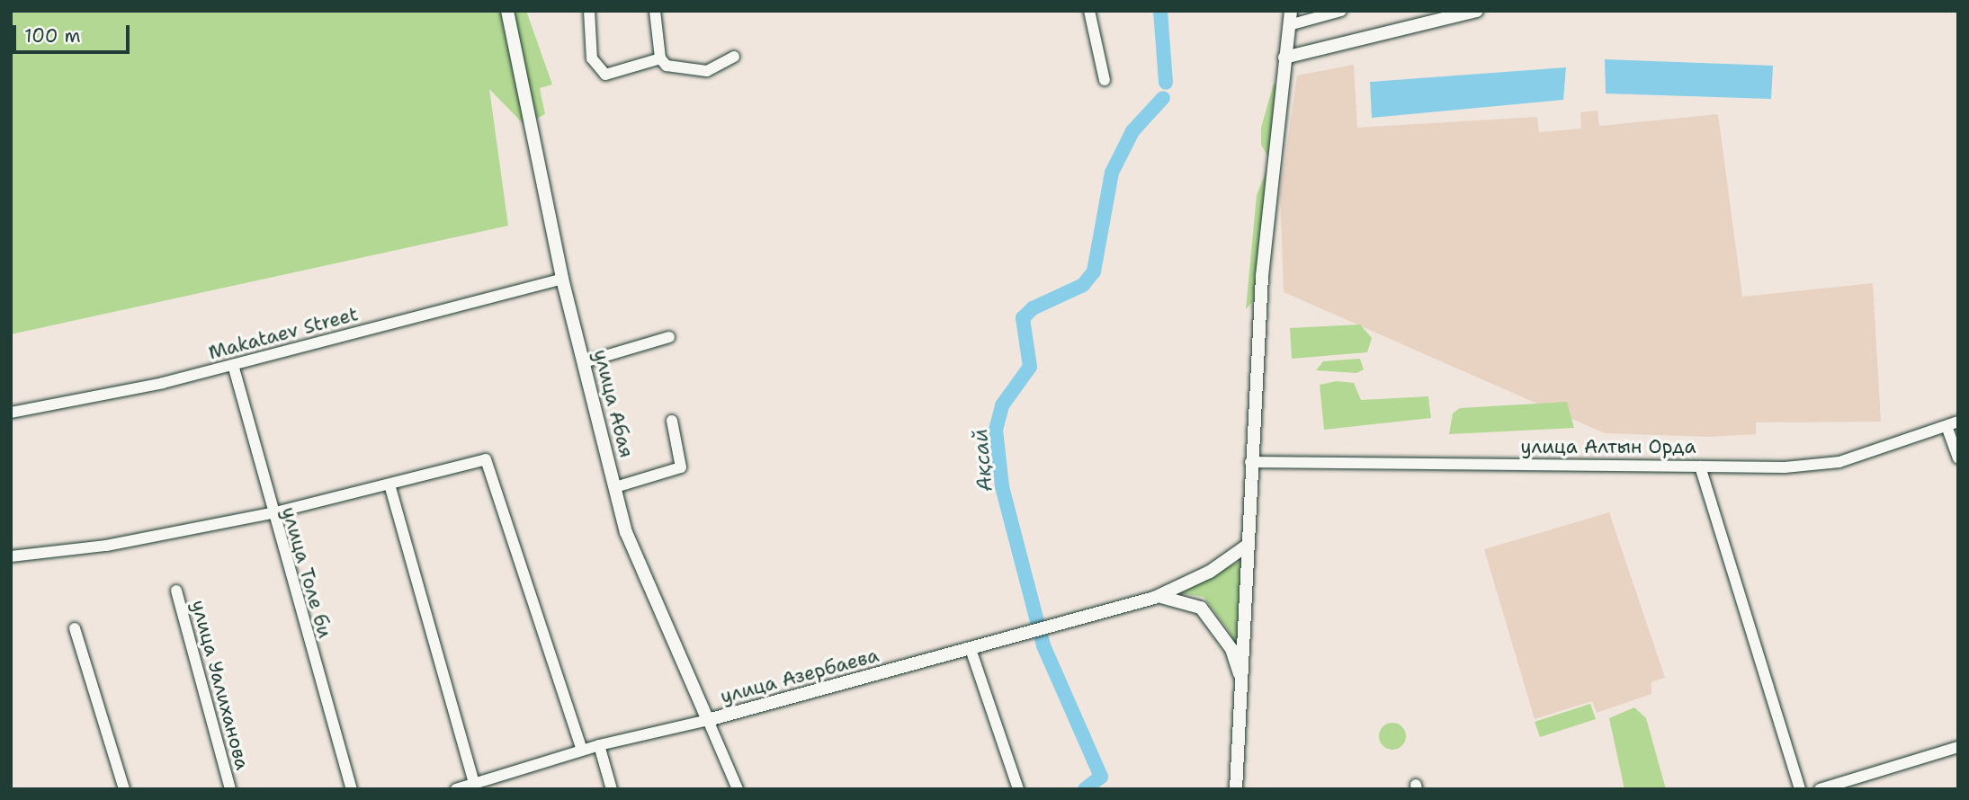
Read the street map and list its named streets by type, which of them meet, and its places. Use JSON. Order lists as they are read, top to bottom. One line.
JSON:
{"streets":{"main road":["улица Абая","улица Азербаева"],"street":["Makataev Street","улица Алтын Орда","улица Толе би","улица Уалиханова"]},"crossings":[["Makataev Street","улица Абая"],["Makataev Street","улица Толе би"],["улица Абая","улица Азербаева"]],"water":["Ақсай"],"scale_bar":"100 m"}
